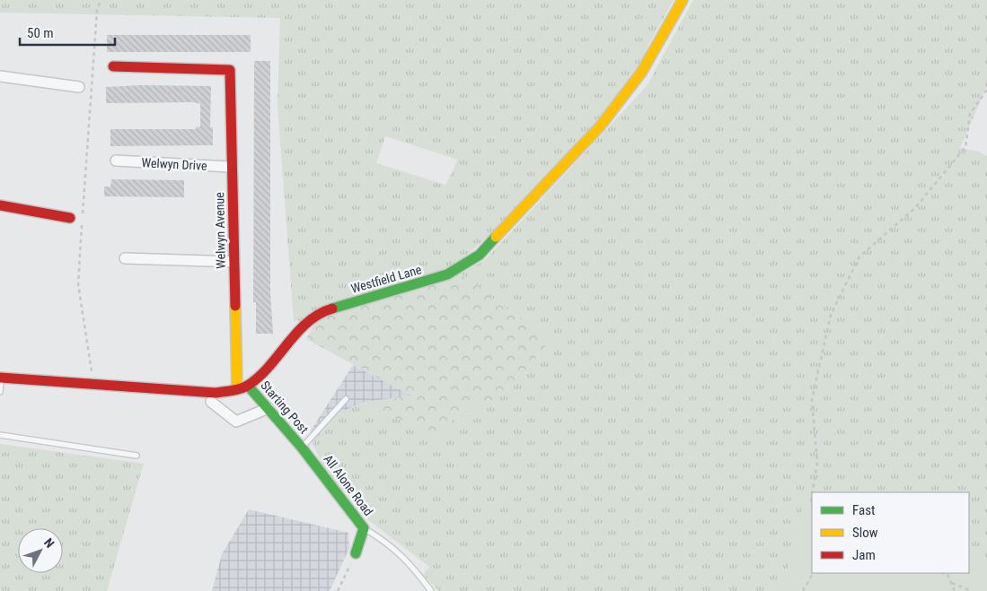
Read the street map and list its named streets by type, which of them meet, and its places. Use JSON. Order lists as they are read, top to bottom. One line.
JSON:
{"streets":{"street":["Welwyn Drive","Welwyn Avenue","Westfield Lane","Starting Post","All Alone Road"]},"crossings":[["Welwyn Drive","Welwyn Avenue"],["Welwyn Avenue","Westfield Lane"],["Westfield Lane","Starting Post"],["Starting Post","All Alone Road"]],"legend":["Fast","Slow","Jam"],"scale_bar":"50 m","north":"top right"}
